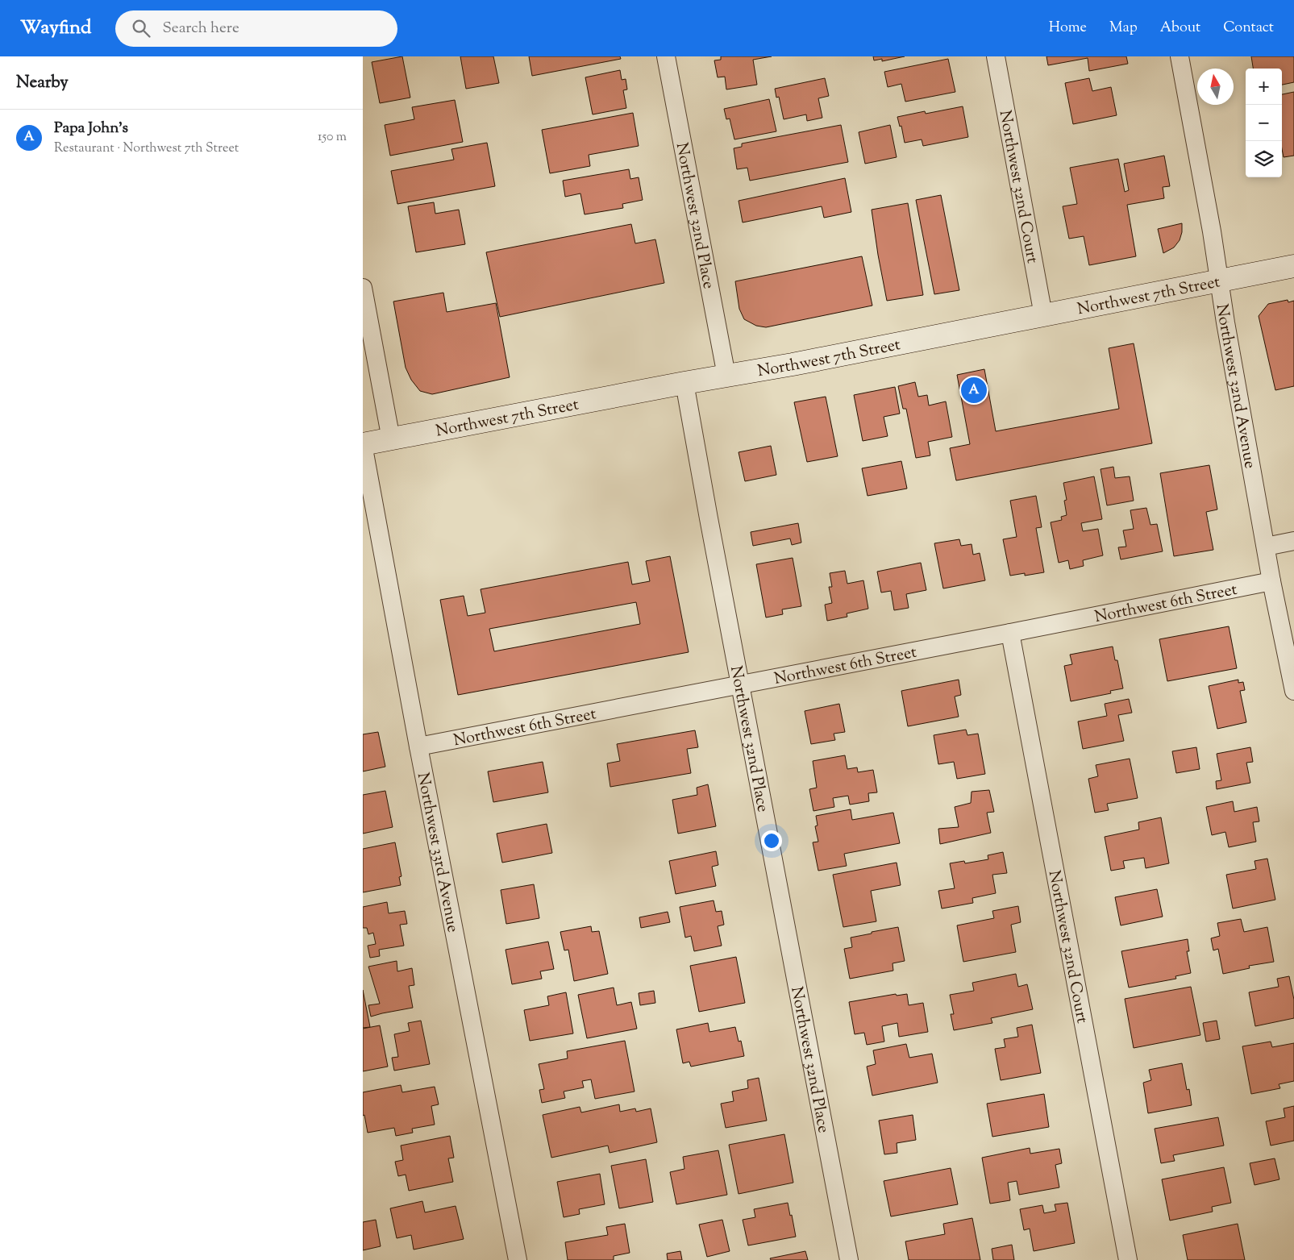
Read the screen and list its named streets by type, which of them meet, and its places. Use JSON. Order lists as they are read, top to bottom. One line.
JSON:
{"streets":{"main road":["Northwest 7th Street"],"street":["Northwest 32nd Court","Northwest 32nd Place","Northwest 32nd Avenue","Northwest 6th Street","Northwest 33rd Avenue"]},"crossings":[["Northwest 32nd Court","Northwest 7th Street"],["Northwest 32nd Court","Northwest 6th Street"],["Northwest 32nd Place","Northwest 7th Street"],["Northwest 32nd Place","Northwest 6th Street"],["Northwest 7th Street","Northwest 32nd Avenue"],["Northwest 7th Street","Northwest 33rd Avenue"],["Northwest 32nd Avenue","Northwest 6th Street"],["Northwest 6th Street","Northwest 33rd Avenue"]],"north":"top","page":{"header":"Wayfind","search":"Search here","nav":["Home","Map","About","Contact"],"heading":"Nearby","map_buttons":["+","−"],"list":[{"mark":"A","name":"Papa John's","note":"Restaurant · Northwest 7th Street","value":"150 m"}],"pins":"A"}}
